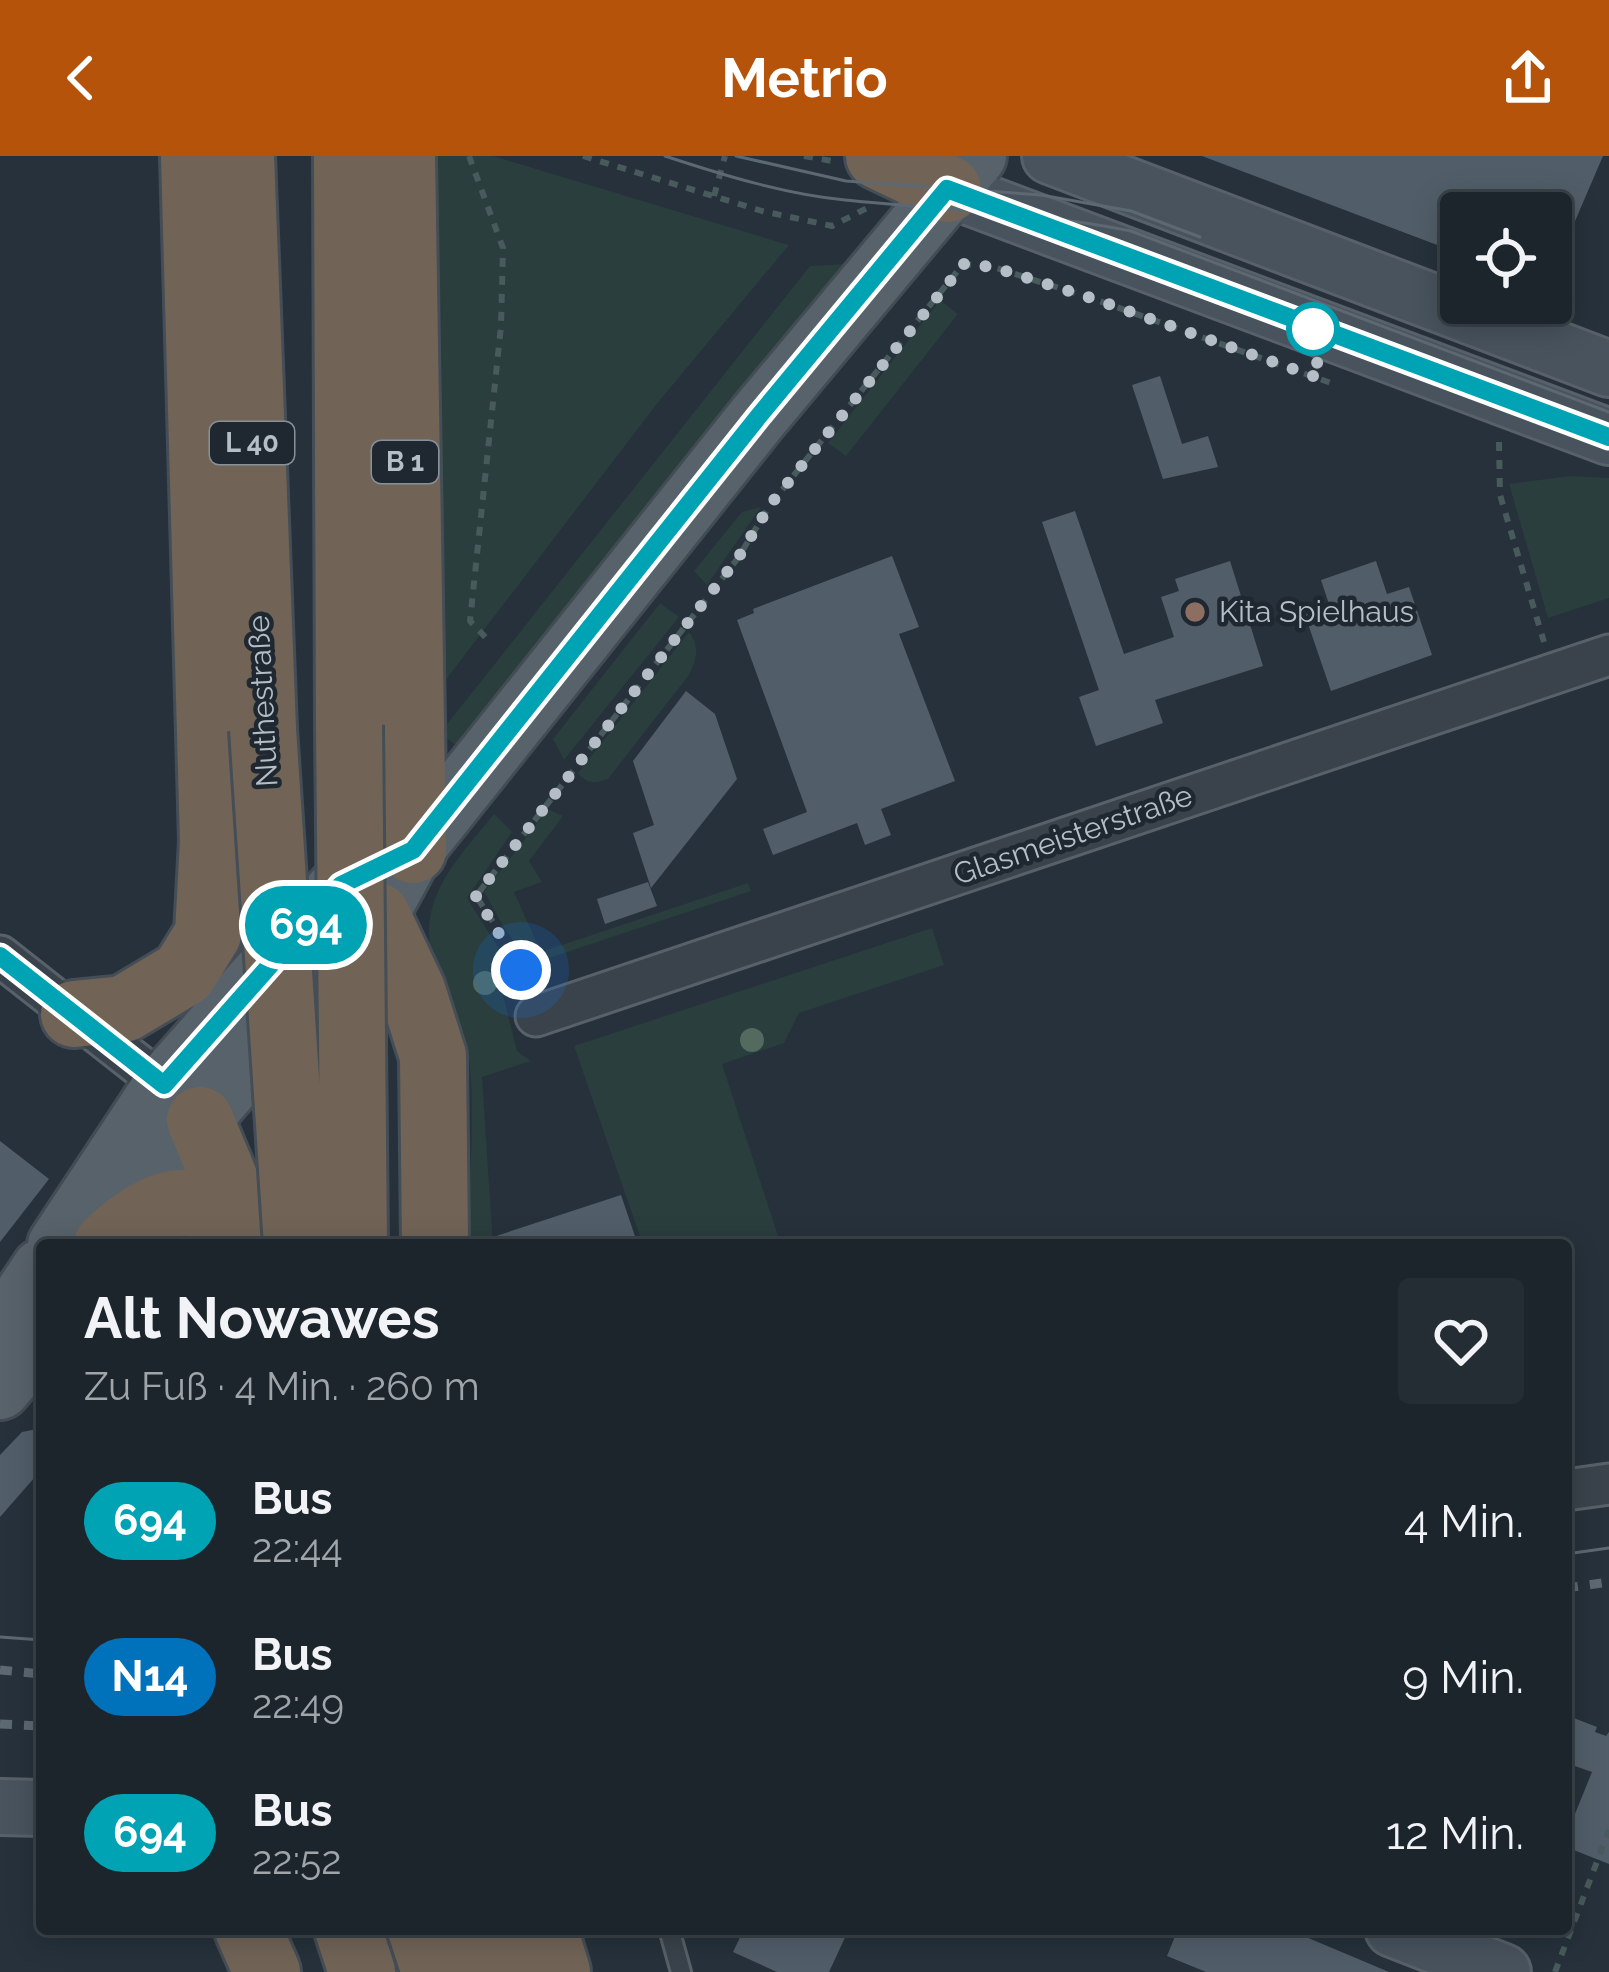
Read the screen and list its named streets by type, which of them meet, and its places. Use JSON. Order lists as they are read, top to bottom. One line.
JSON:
{"streets":{"highway":["L 40","B 1","Nuthestraße"],"street":["Glasmeisterstraße"]},"places":["Kita Spielhaus"],"lines":["bus line 694"],"page":{"header":"Metrio","on_map":"694","heading":["Alt Nowawes","Zu Fuß · 4 Min. · 260 m"],"list":[{"mark":"694","name":"Bus","note":"22:44","value":"4 Min."},{"mark":"N14","name":"Bus","note":"22:49","value":"9 Min."},{"mark":"694","name":"Bus","note":"22:52","value":"12 Min."}]}}
